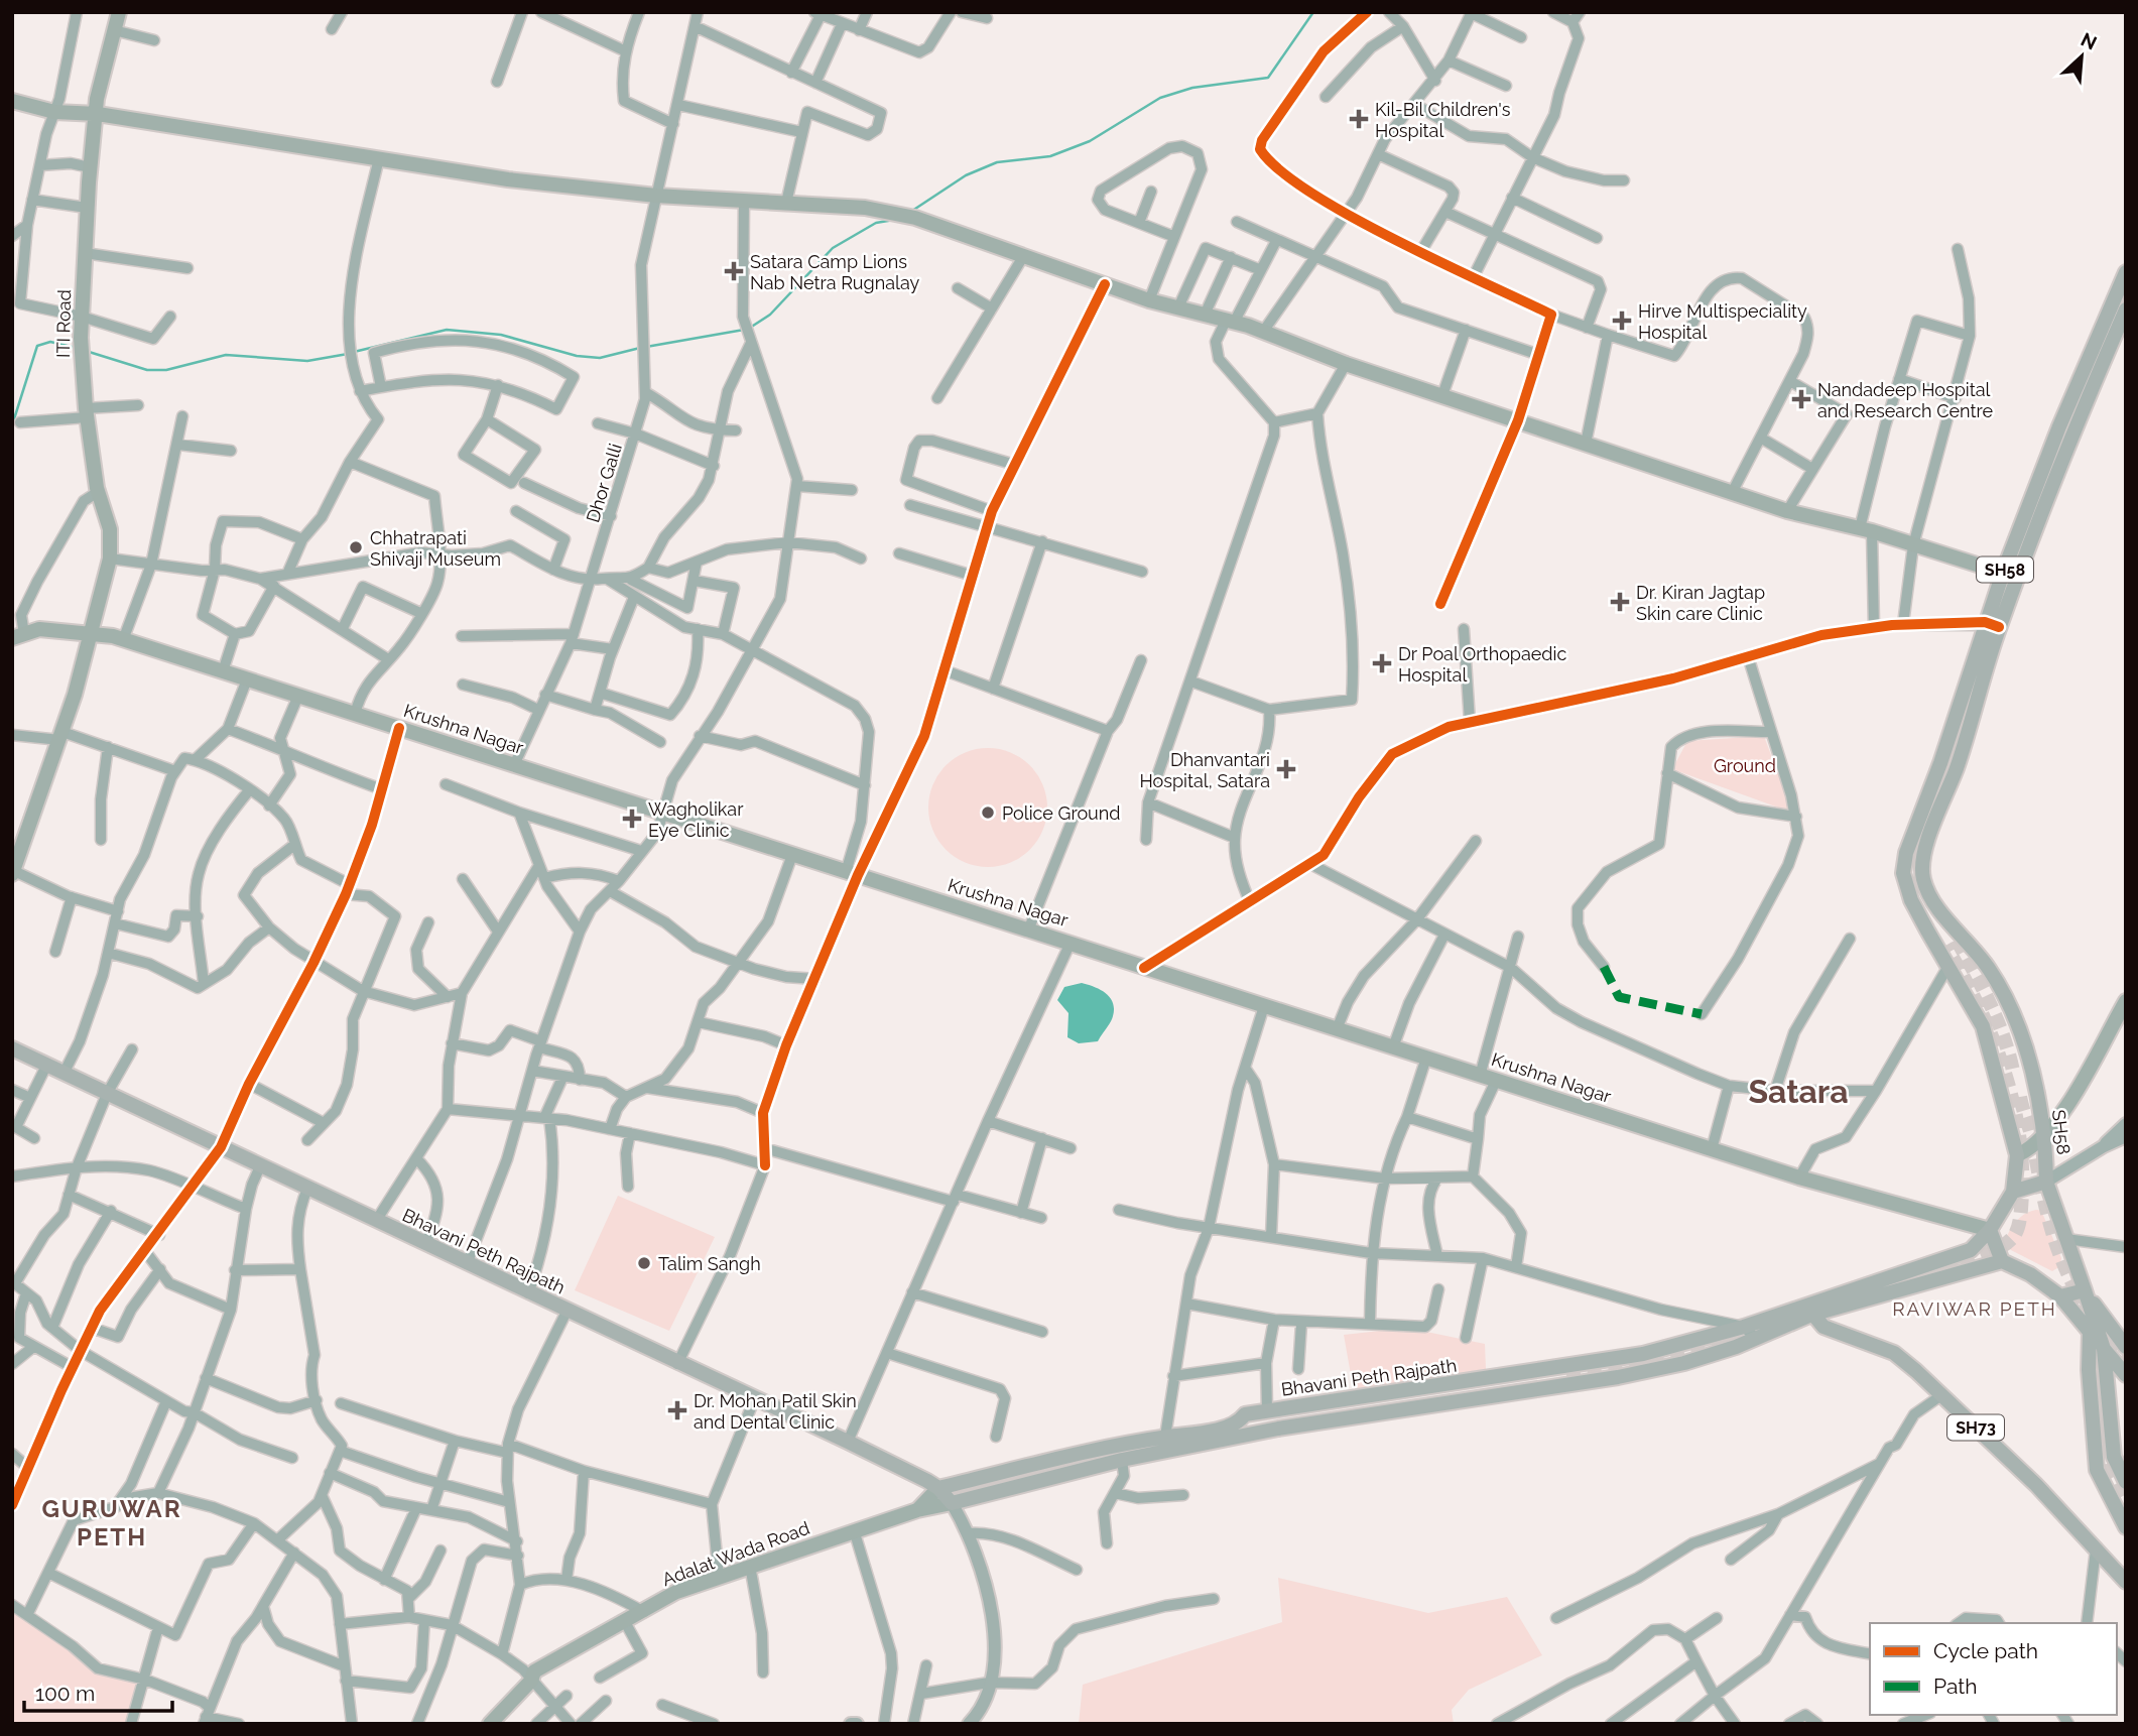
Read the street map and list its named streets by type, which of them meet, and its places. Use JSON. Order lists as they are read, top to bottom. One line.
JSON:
{"streets":{"main road":["ITI Road","SH58","Krushna Nagar","Bhavani Peth Rajpath","SH73","Adalat Wada Road"],"street":["Dhor Galli"]},"crossings":[["ITI Road","Krushna Nagar"],["Dhor Galli","Krushna Nagar"],["Bhavani Peth Rajpath","SH73"],["Bhavani Peth Rajpath","Adalat Wada Road"]],"districts":["Satara","RAVIWAR PETH","GURUWAR PETH"],"parks":["Ground"],"places":{"health":["Kil-Bil Children's Hospital","Satara Camp Lions Nab Netra Rugnalay","Hirve Multispeciality Hospital","Nandadeep Hospital and Research Centre","Dr. Kiran Jagtap Skin care Clinic","Dr Poal Orthopaedic Hospital","Dhanvantari Hospital, Satara","Wagholikar Eye Clinic","Dr. Mohan Patil Skin and Dental Clinic"],"other":["Chhatrapati Shivaji Museum","Police Ground","Talim Sangh"]},"legend":["Cycle path","Path"],"scale_bar":"100 m","north":"top right"}
